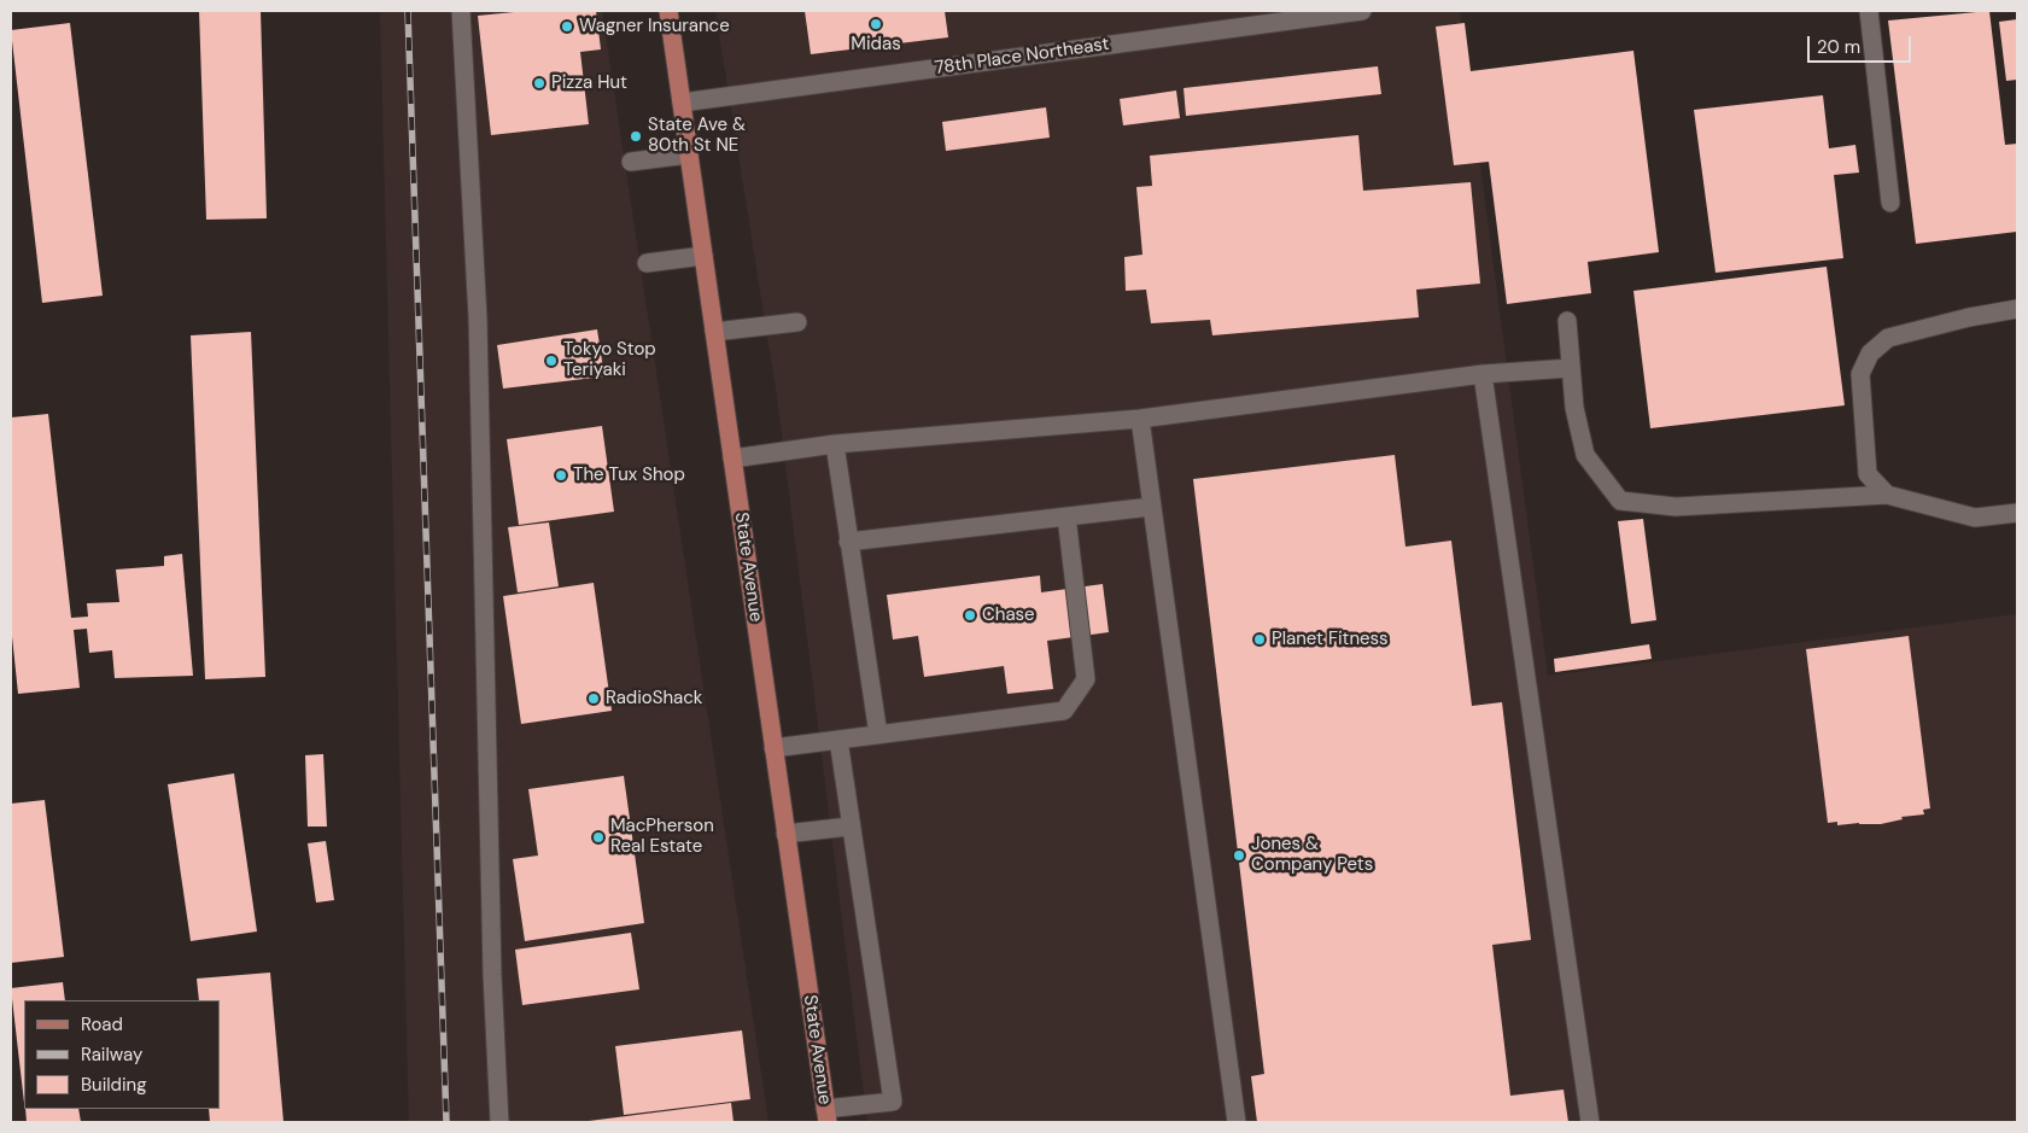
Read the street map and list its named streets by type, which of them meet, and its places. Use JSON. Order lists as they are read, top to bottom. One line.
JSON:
{"streets":{"main road":["State Avenue"],"street":["78th Place Northeast"]},"crossings":[["78th Place Northeast","State Avenue"]],"places":["Midas","Wagner Insurance","Pizza Hut","State Ave & 80th St NE","Tokyo Stop Teriyaki","The Tux Shop","Chase","Planet Fitness","RadioShack","MacPherson Real Estate","Jones & Company Pets"],"legend":["Road","Railway","Building"],"scale_bar":"20 m"}
